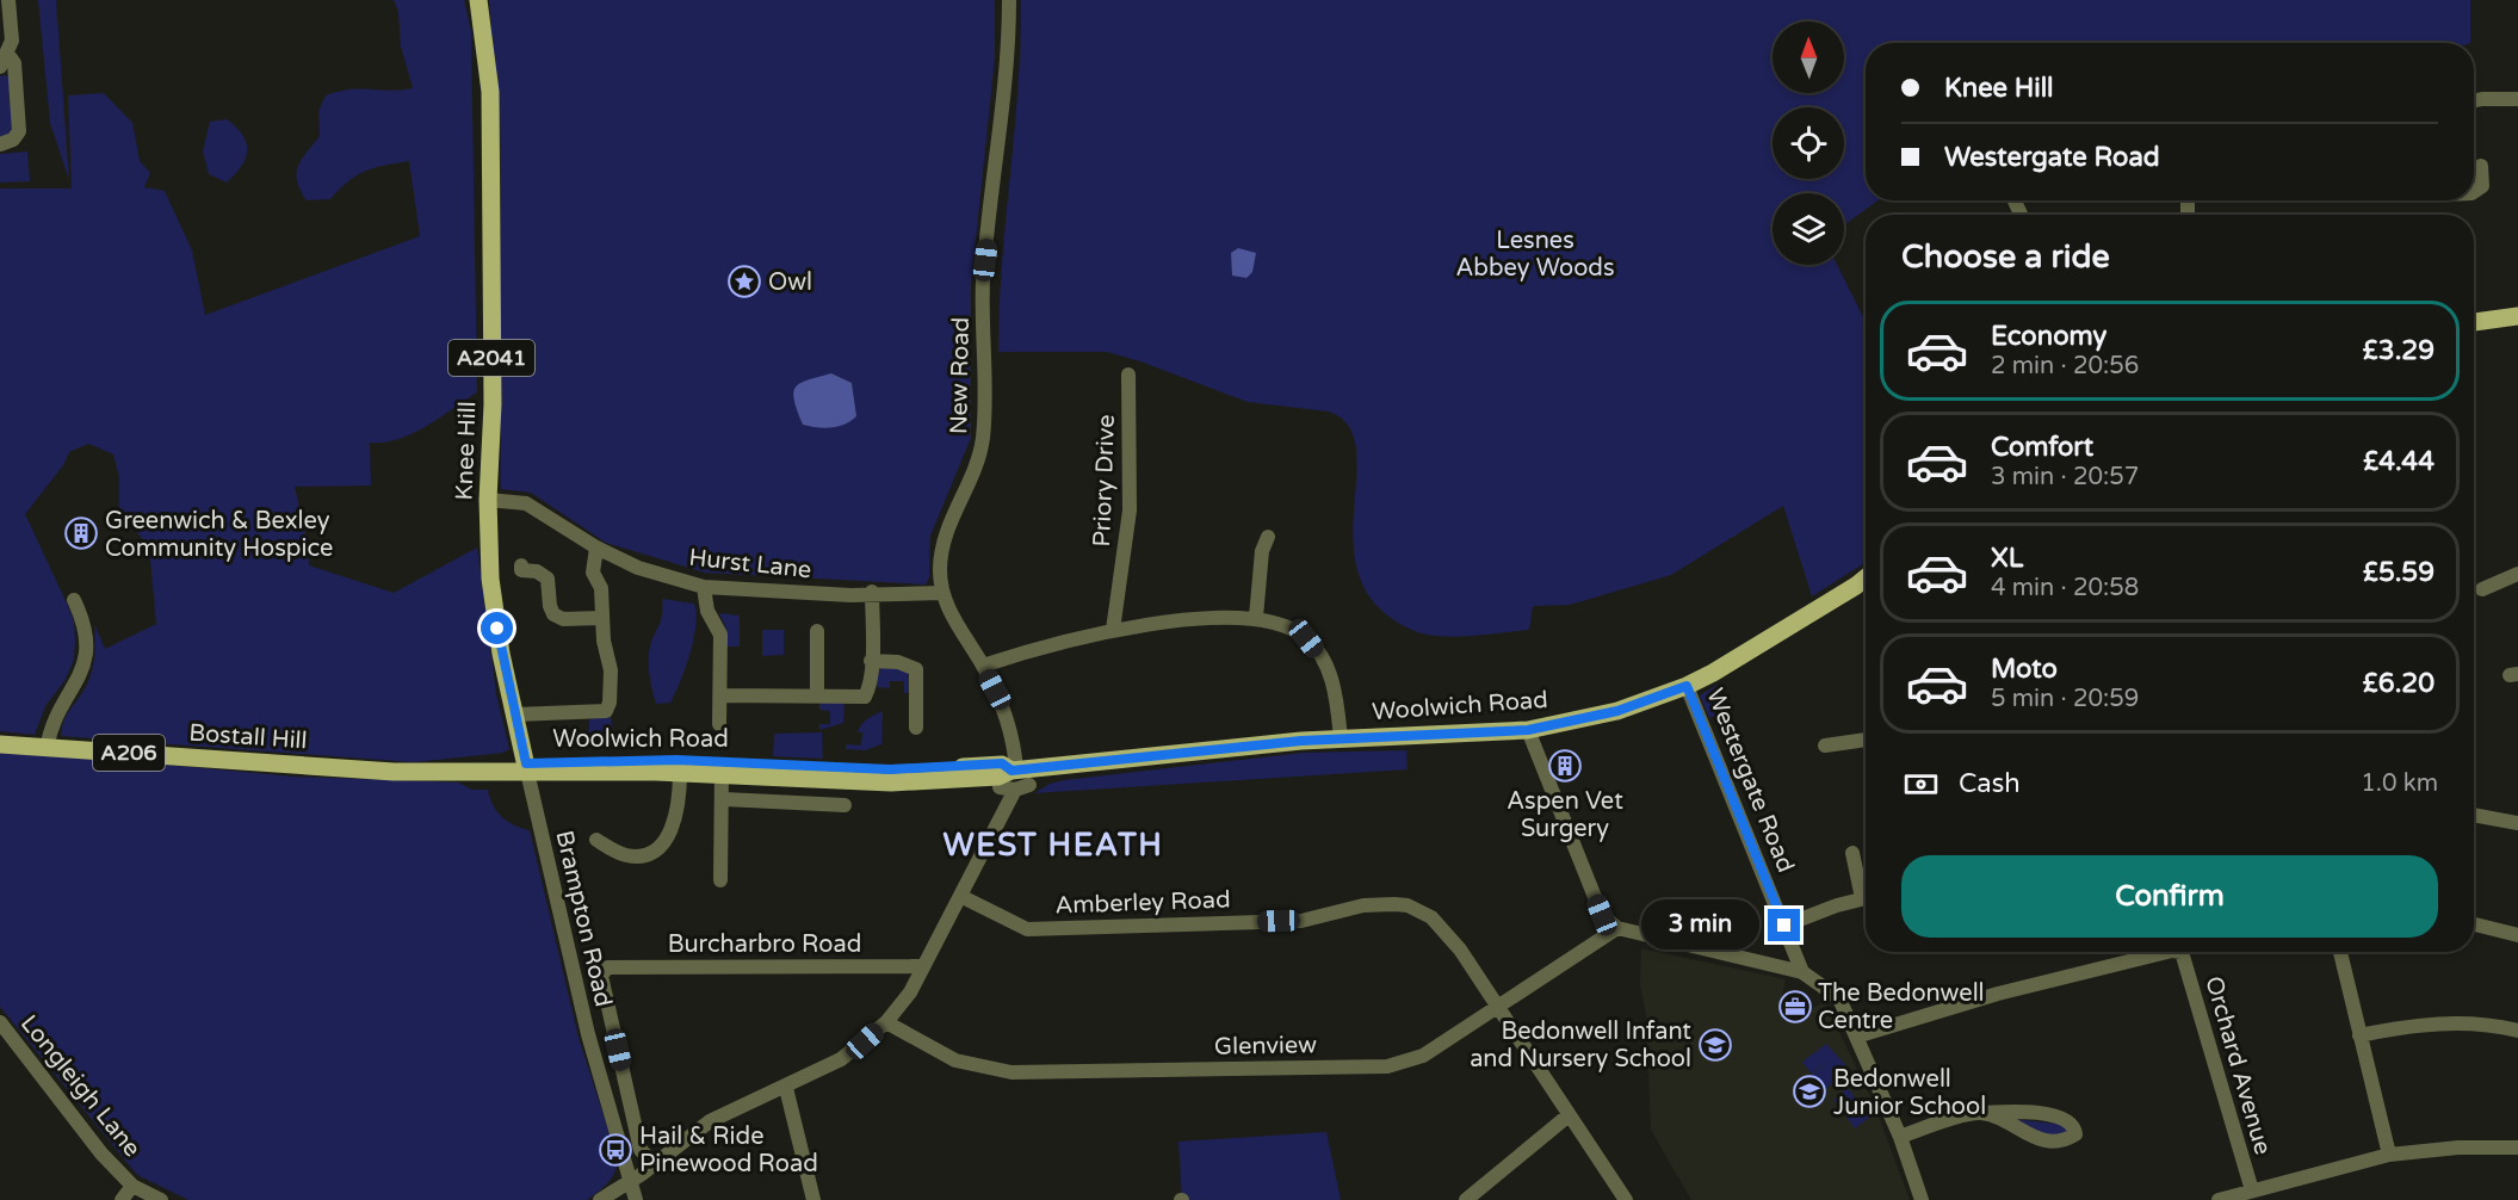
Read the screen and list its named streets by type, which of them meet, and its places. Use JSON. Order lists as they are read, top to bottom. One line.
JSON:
{"streets":{"main road":["A2041","Knee Hill","Woolwich Road","Bostall Hill","A206"],"street":["New Road","Priory Drive","Hurst Lane","Westergate Road","Amberley Road","Brampton Road","Burcharbro Road","Glenview","Orchard Avenue","Longleigh Lane"]},"crossings":[["New Road","Hurst Lane"],["New Road","Woolwich Road"],["Knee Hill","Hurst Lane"],["Knee Hill","Woolwich Road"],["Knee Hill","Brampton Road"],["Woolwich Road","Bostall Hill"],["Woolwich Road","Westergate Road"],["Woolwich Road","Brampton Road"],["Amberley Road","Glenview"]],"districts":["WEST HEATH"],"parks":["Lesnes Abbey Woods"],"places":{"place":["Owl"],"building":["Greenwich & Bexley Community Hospice","Aspen Vet Surgery"],"office":["The Bedonwell Centre"],"school or university":["Bedonwell Infant and Nursery School","Bedonwell Junior School"],"bus stop":["Hail & Ride Pinewood Road"]},"north":"top","page":{"banner":["Knee Hill","Westergate Road"],"heading":"Choose a ride","list":[{"name":"Economy","note":"2 min · 20:56","value":"£3.29"},{"name":"Comfort","note":"3 min · 20:57","value":"£4.44"},{"name":"XL","note":"4 min · 20:58","value":"£5.59"},{"name":"Moto","note":"5 min · 20:59","value":"£6.20"}],"pay":["Cash","1.0 km"],"buttons":"Confirm","bubble":"3 min"}}
